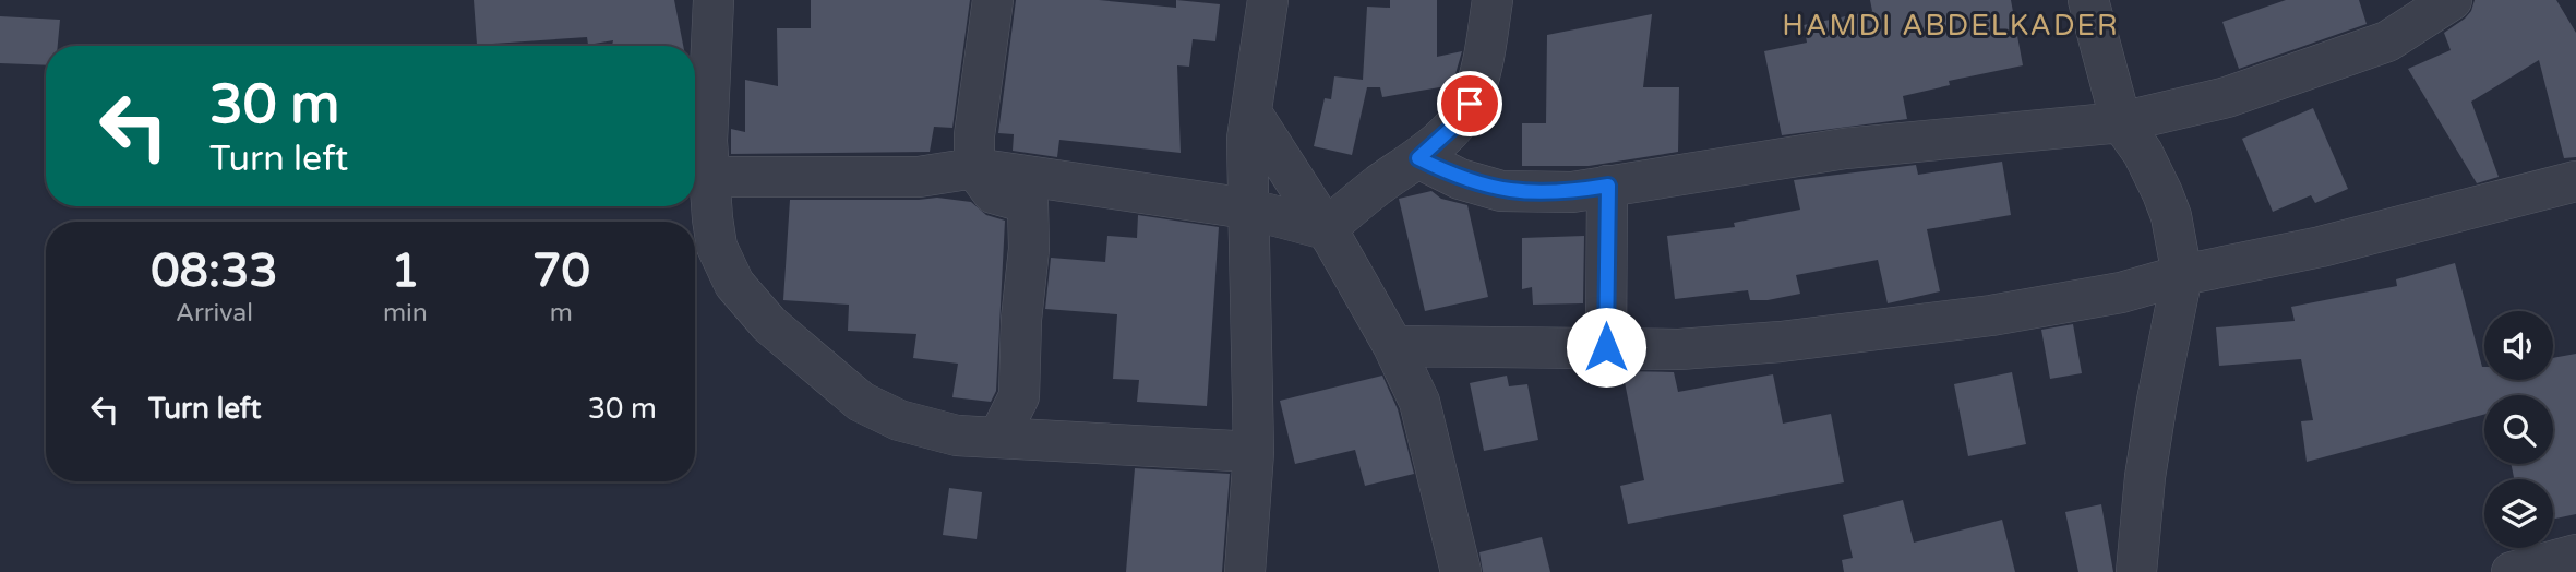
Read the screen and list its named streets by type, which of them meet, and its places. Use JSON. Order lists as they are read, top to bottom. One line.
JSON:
{"districts":["HAMDI ABDELKADER"],"page":{"turn":["30 m","Turn left"],"eta":["08:33","Arrival","1","min","70","m"],"list":[{"name":"Turn left","value":"30 m"}]}}
